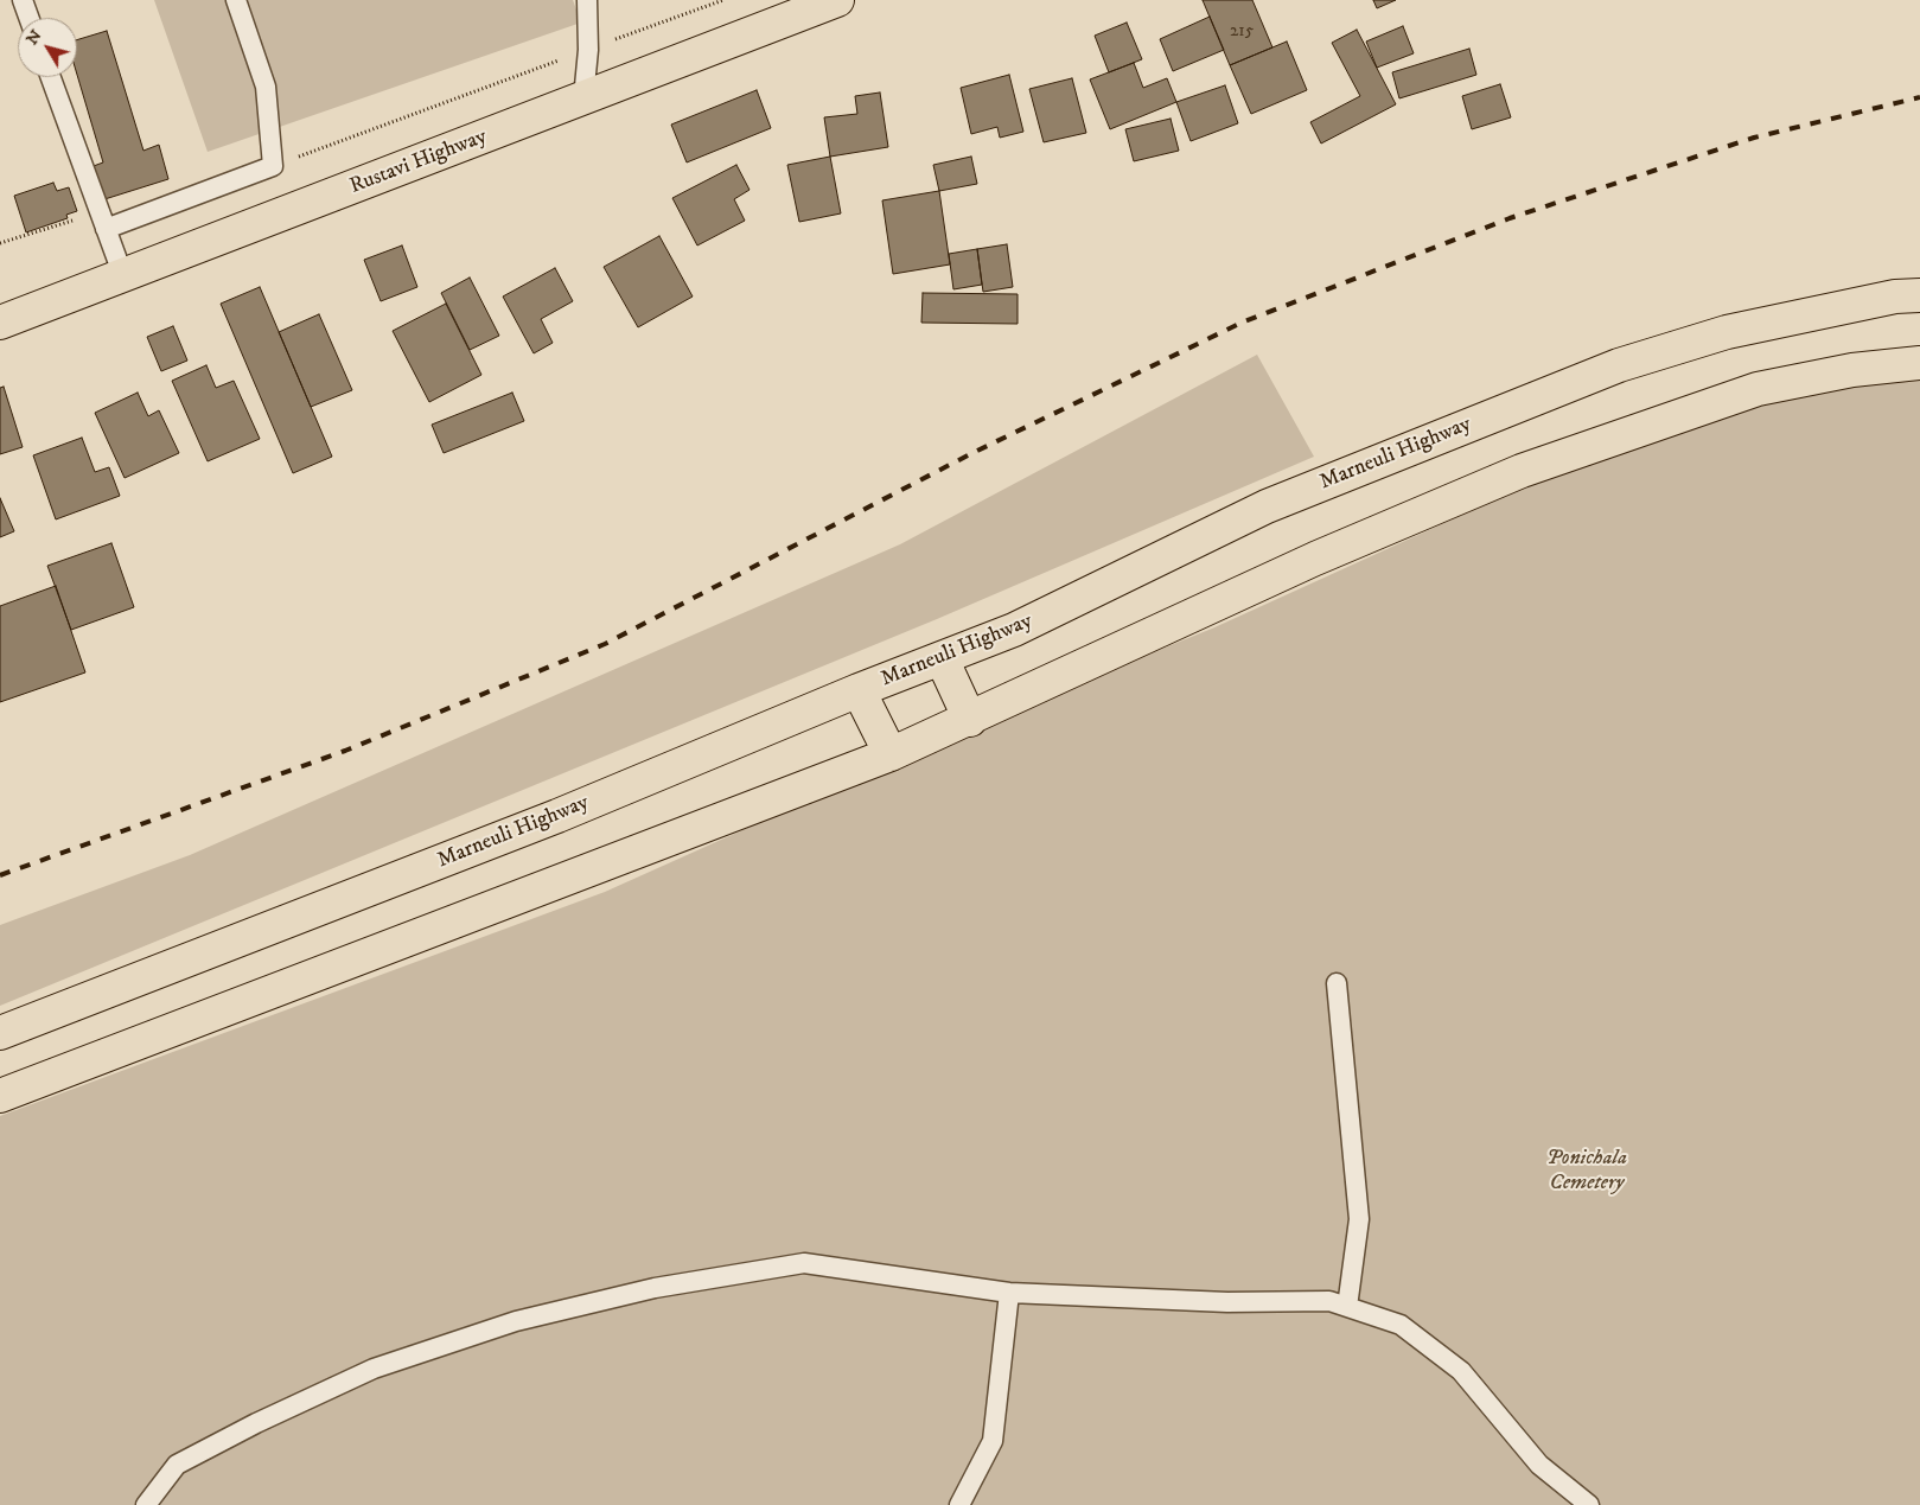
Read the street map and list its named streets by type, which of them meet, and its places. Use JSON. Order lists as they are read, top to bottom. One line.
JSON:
{"streets":{"highway":["Rustavi Highway","Marneuli Highway"]},"parks":["Ponichala Cemetery"],"house_numbers":["215"],"north":"top left"}
